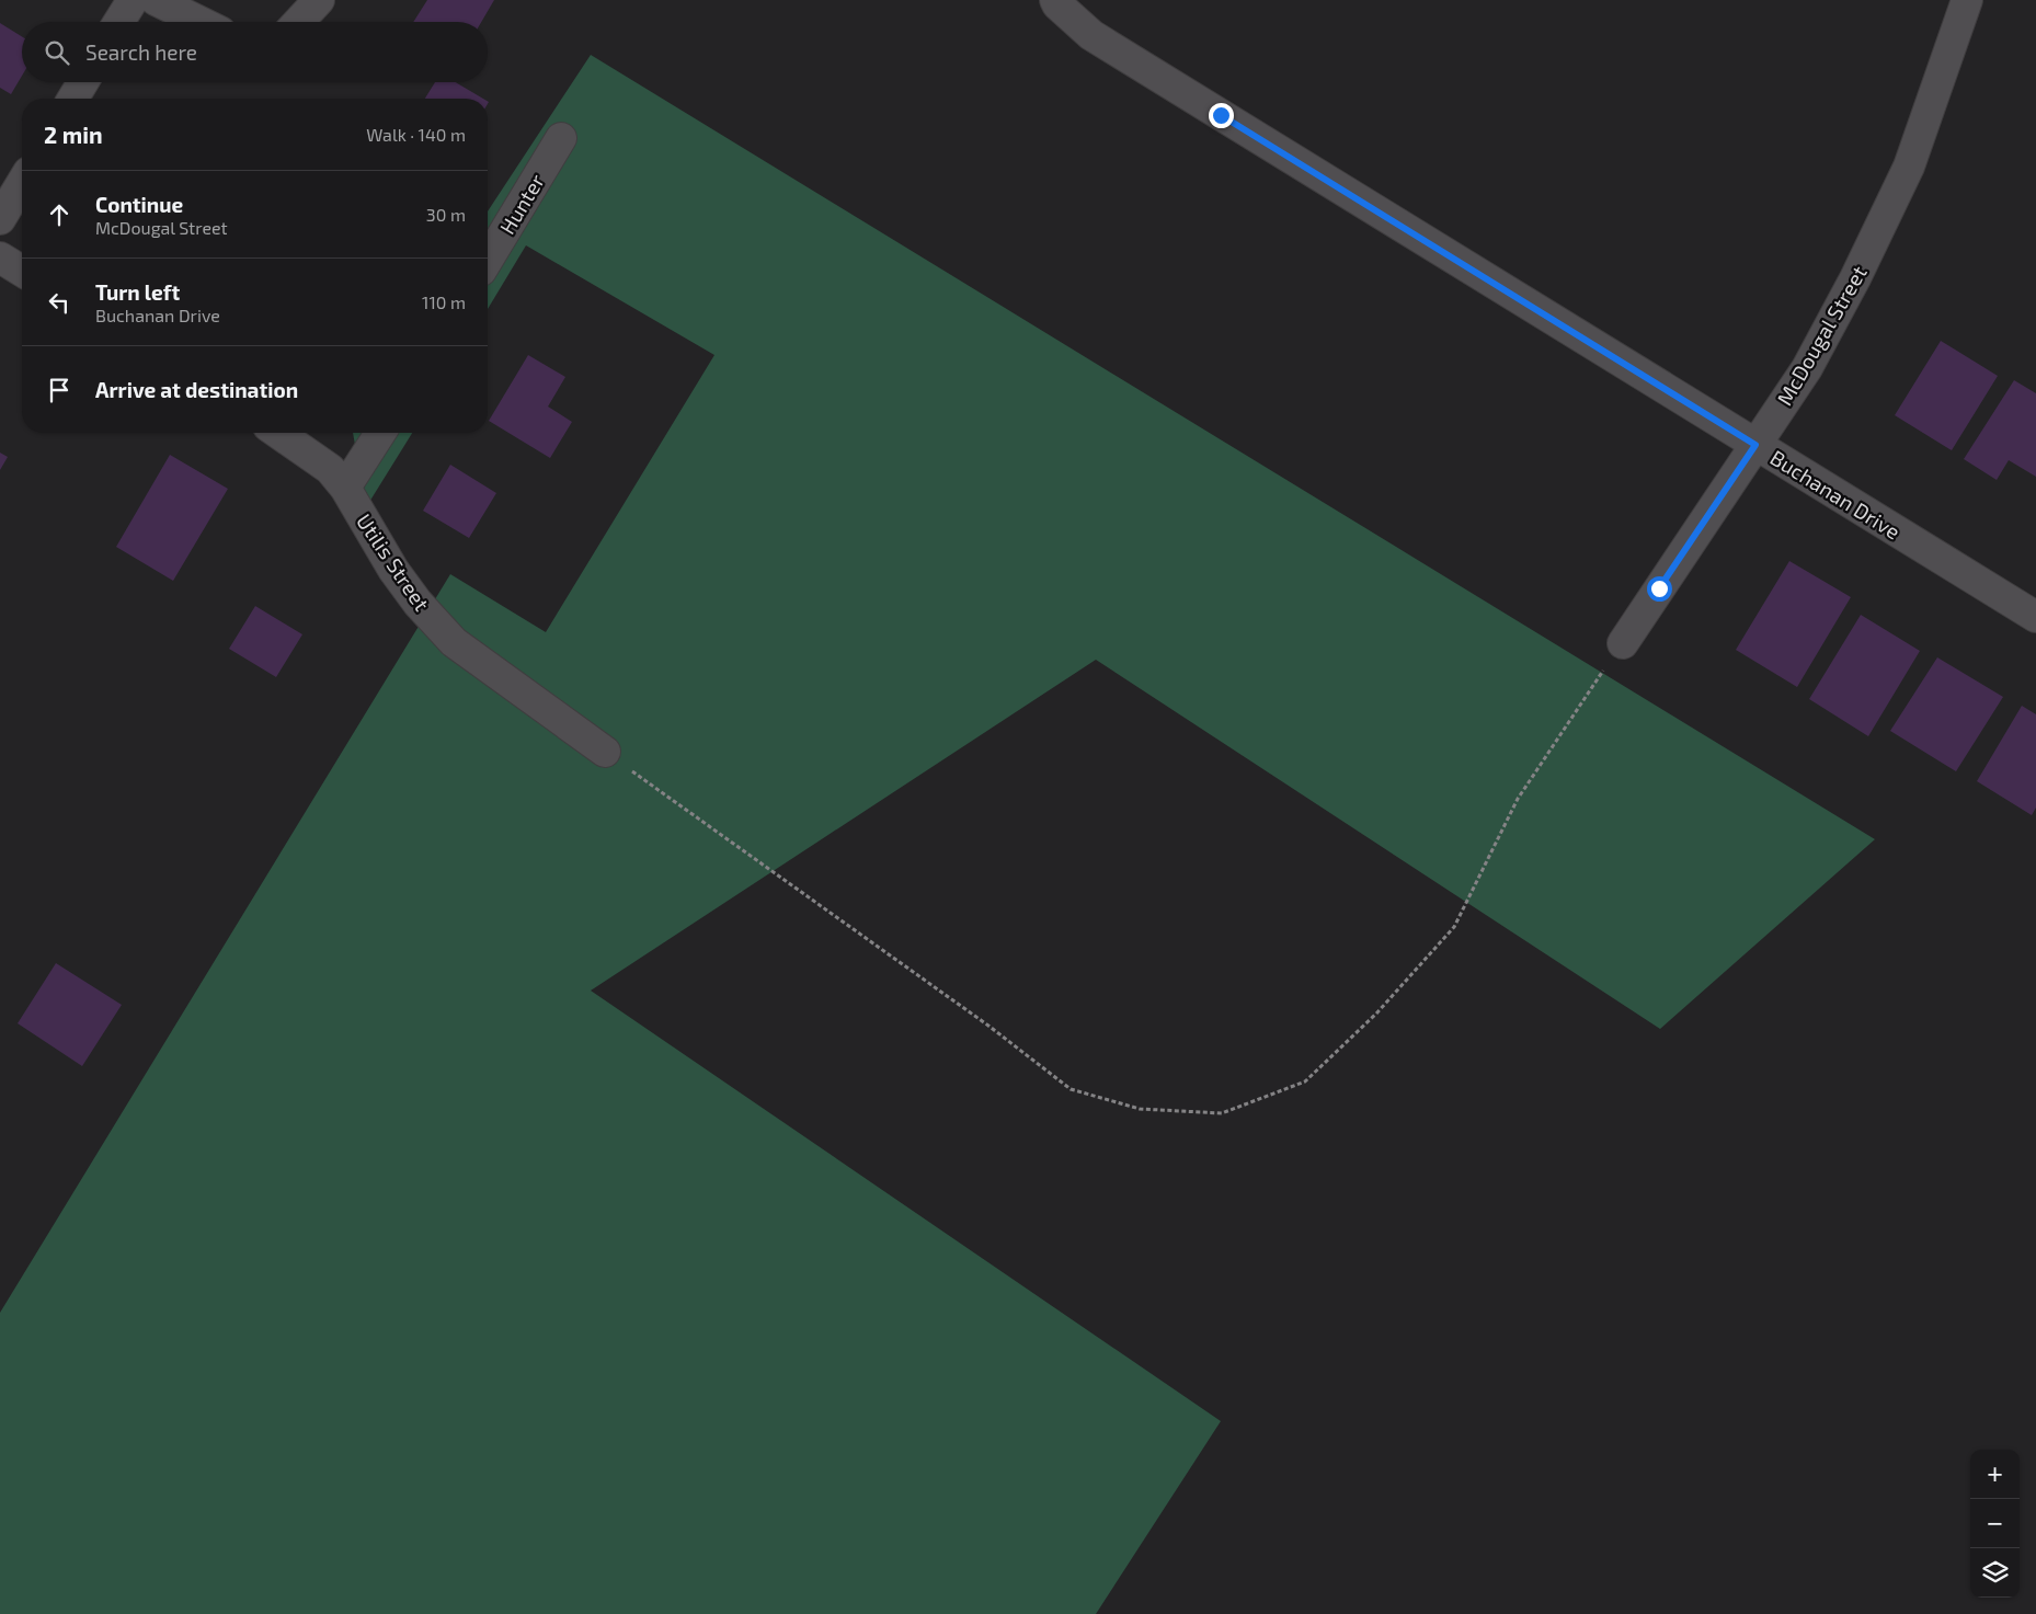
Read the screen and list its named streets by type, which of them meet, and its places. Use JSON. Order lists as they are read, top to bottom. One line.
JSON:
{"streets":{"street":["Hunter","McDougal Street","Buchanan Drive","Utilis Street"]},"crossings":[["McDougal Street","Buchanan Drive"]],"page":{"search":"Search here","heading":["2 min","Walk · 140 m"],"list":[["Continue","McDougal Street","30 m"],["Turn left","Buchanan Drive","110 m"],"Arrive at destination"],"map_buttons":["+","−"]}}
